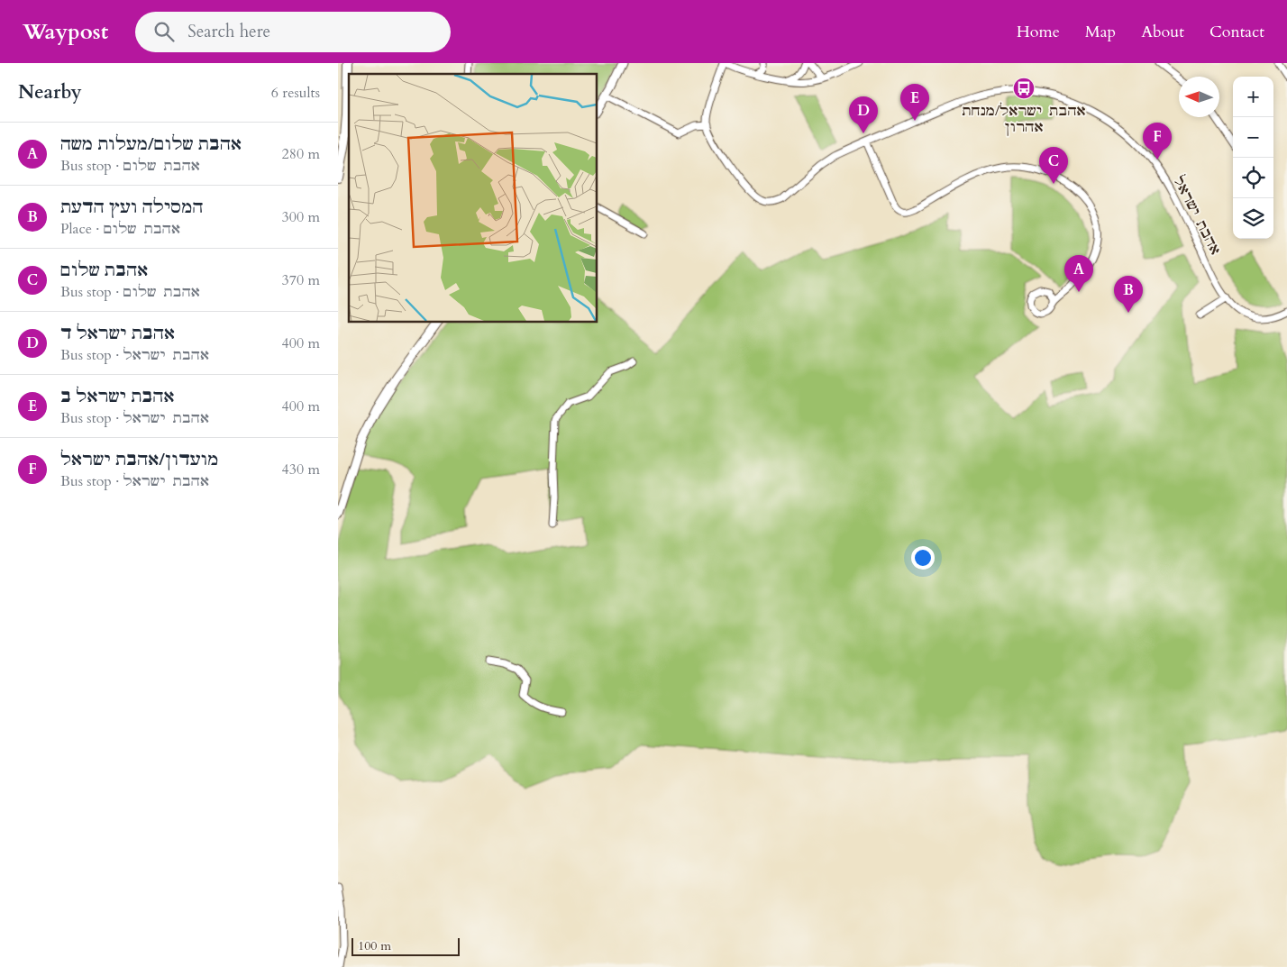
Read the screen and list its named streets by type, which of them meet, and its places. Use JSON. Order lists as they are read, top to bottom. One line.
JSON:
{"streets":{"street":["אהבת ישראל"]},"places":{"bus stop":["אהבת ישראל/מנחת אהרון"]},"scale_bar":"100 m","north":"left","page":{"header":"Waypost","search":"Search here","nav":["Home","Map","About","Contact"],"heading":["Nearby","6 results"],"map_buttons":["+","−"],"pins":["E","D","F","C","A","B"],"list":[{"mark":"A","name":"אהבת שלום/מעלות משה","note":"Bus stop · אהבת שלום","value":"280 m"},{"mark":"B","name":"המסילה ועץ הדעת","note":"Place · אהבת שלום","value":"300 m"},{"mark":"C","name":"אהבת שלום","note":"Bus stop · אהבת שלום","value":"370 m"},{"mark":"D","name":"אהבת ישראל ד","note":"Bus stop · אהבת ישראל","value":"400 m"},{"mark":"E","name":"אהבת ישראל ב","note":"Bus stop · אהבת ישראל","value":"400 m"},{"mark":"F","name":"מועדון/אהבת ישראל","note":"Bus stop · אהבת ישראל","value":"430 m"}],"scale":"100 m"}}
